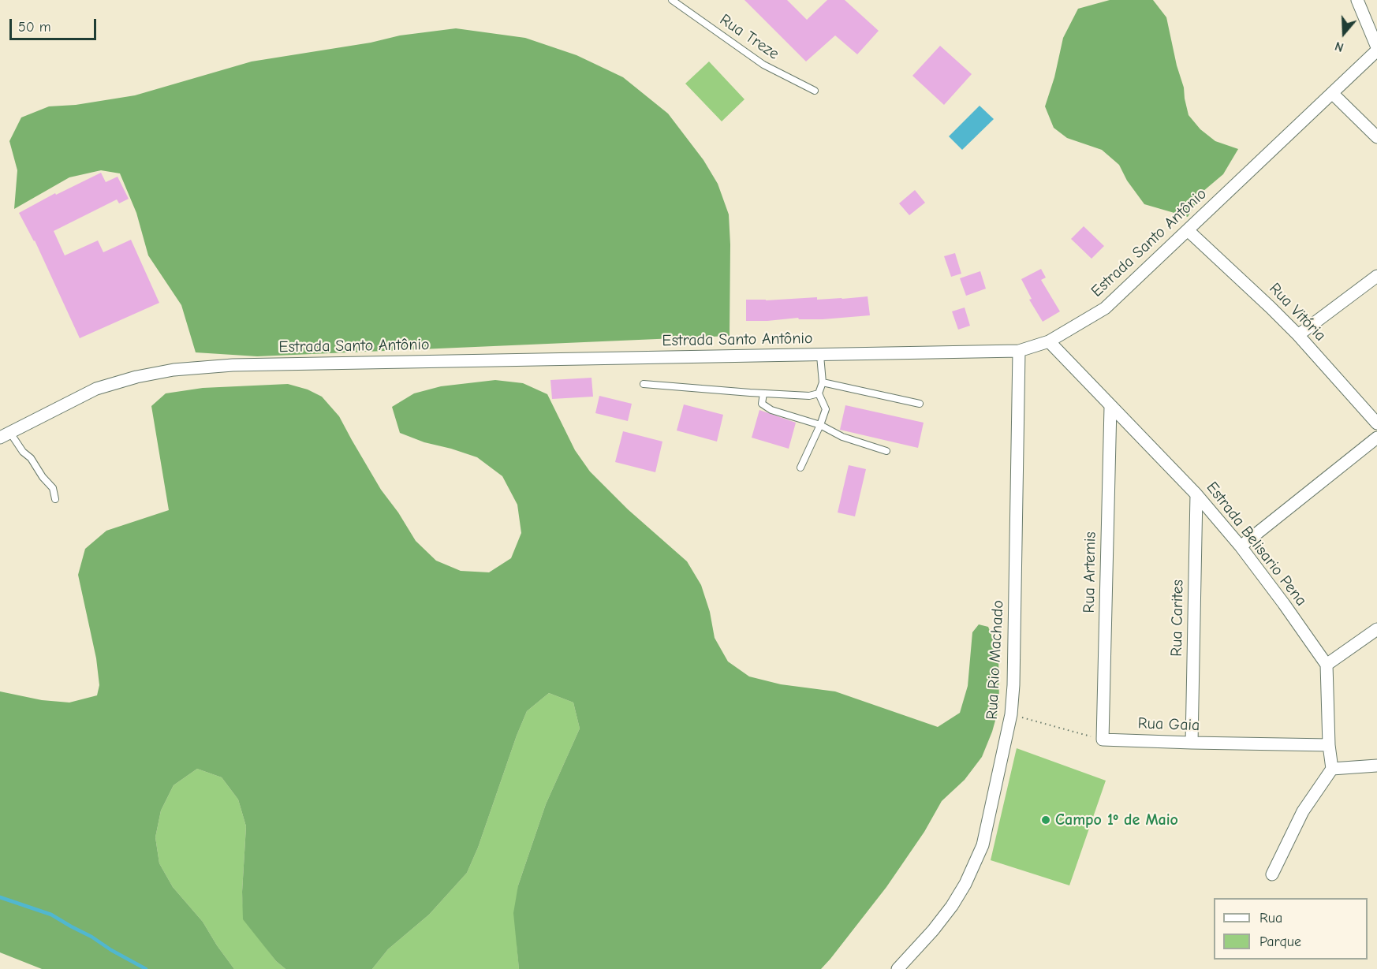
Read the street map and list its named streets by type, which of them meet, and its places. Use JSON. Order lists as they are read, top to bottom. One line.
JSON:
{"streets":{"street":["Estrada Santo Antônio","Rua Vitória","Estrada Belisario Pena","Rua Artemis","Rua Carites","Rua Rio Machado","Rua Gaia"],"lane":["Rua Treze"]},"crossings":[["Estrada Santo Antônio","Rua Vitória"],["Estrada Santo Antônio","Estrada Belisario Pena"],["Estrada Santo Antônio","Rua Rio Machado"],["Estrada Belisario Pena","Rua Artemis"],["Estrada Belisario Pena","Rua Carites"],["Rua Artemis","Rua Gaia"],["Rua Carites","Rua Gaia"]],"places":["Campo 1º de Maio"],"legend":["Rua","Parque"],"scale_bar":"50 m","north":"bottom"}
